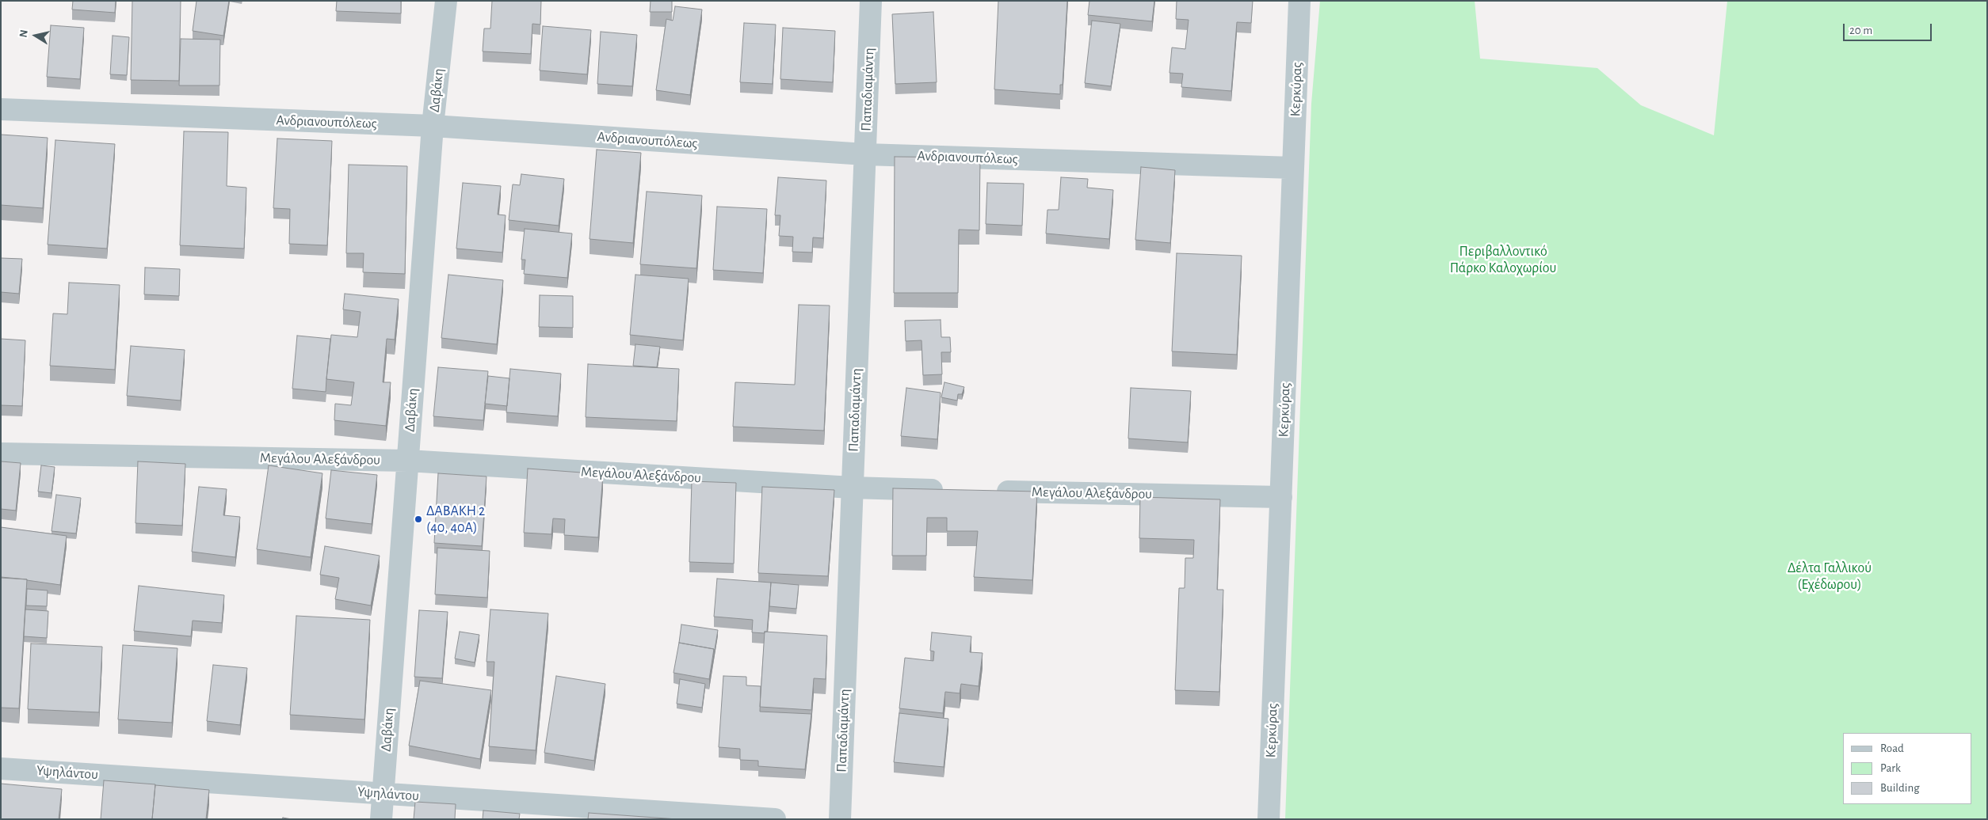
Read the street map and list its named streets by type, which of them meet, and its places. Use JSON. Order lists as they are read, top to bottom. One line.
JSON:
{"streets":{"street":["Παπαδιαμάντη","Κερκύρας","Δαβάκη","Ανδριανουπόλεως","Μεγάλου Αλεξάνδρου","Υψηλάντου"]},"crossings":[["Παπαδιαμάντη","Ανδριανουπόλεως"],["Παπαδιαμάντη","Μεγάλου Αλεξάνδρου"],["Κερκύρας","Ανδριανουπόλεως"],["Κερκύρας","Μεγάλου Αλεξάνδρου"],["Δαβάκη","Ανδριανουπόλεως"],["Δαβάκη","Μεγάλου Αλεξάνδρου"],["Δαβάκη","Υψηλάντου"]],"parks":["Περιβαλλοντικό Πάρκο Καλοχωρίου","Δέλτα Γαλλικού (Εχέδωρου)"],"places":["ΔΑΒΑΚΗ 2 (40, 40Α)"],"legend":["Road","Park","Building"],"scale_bar":"20 m","north":"left"}
